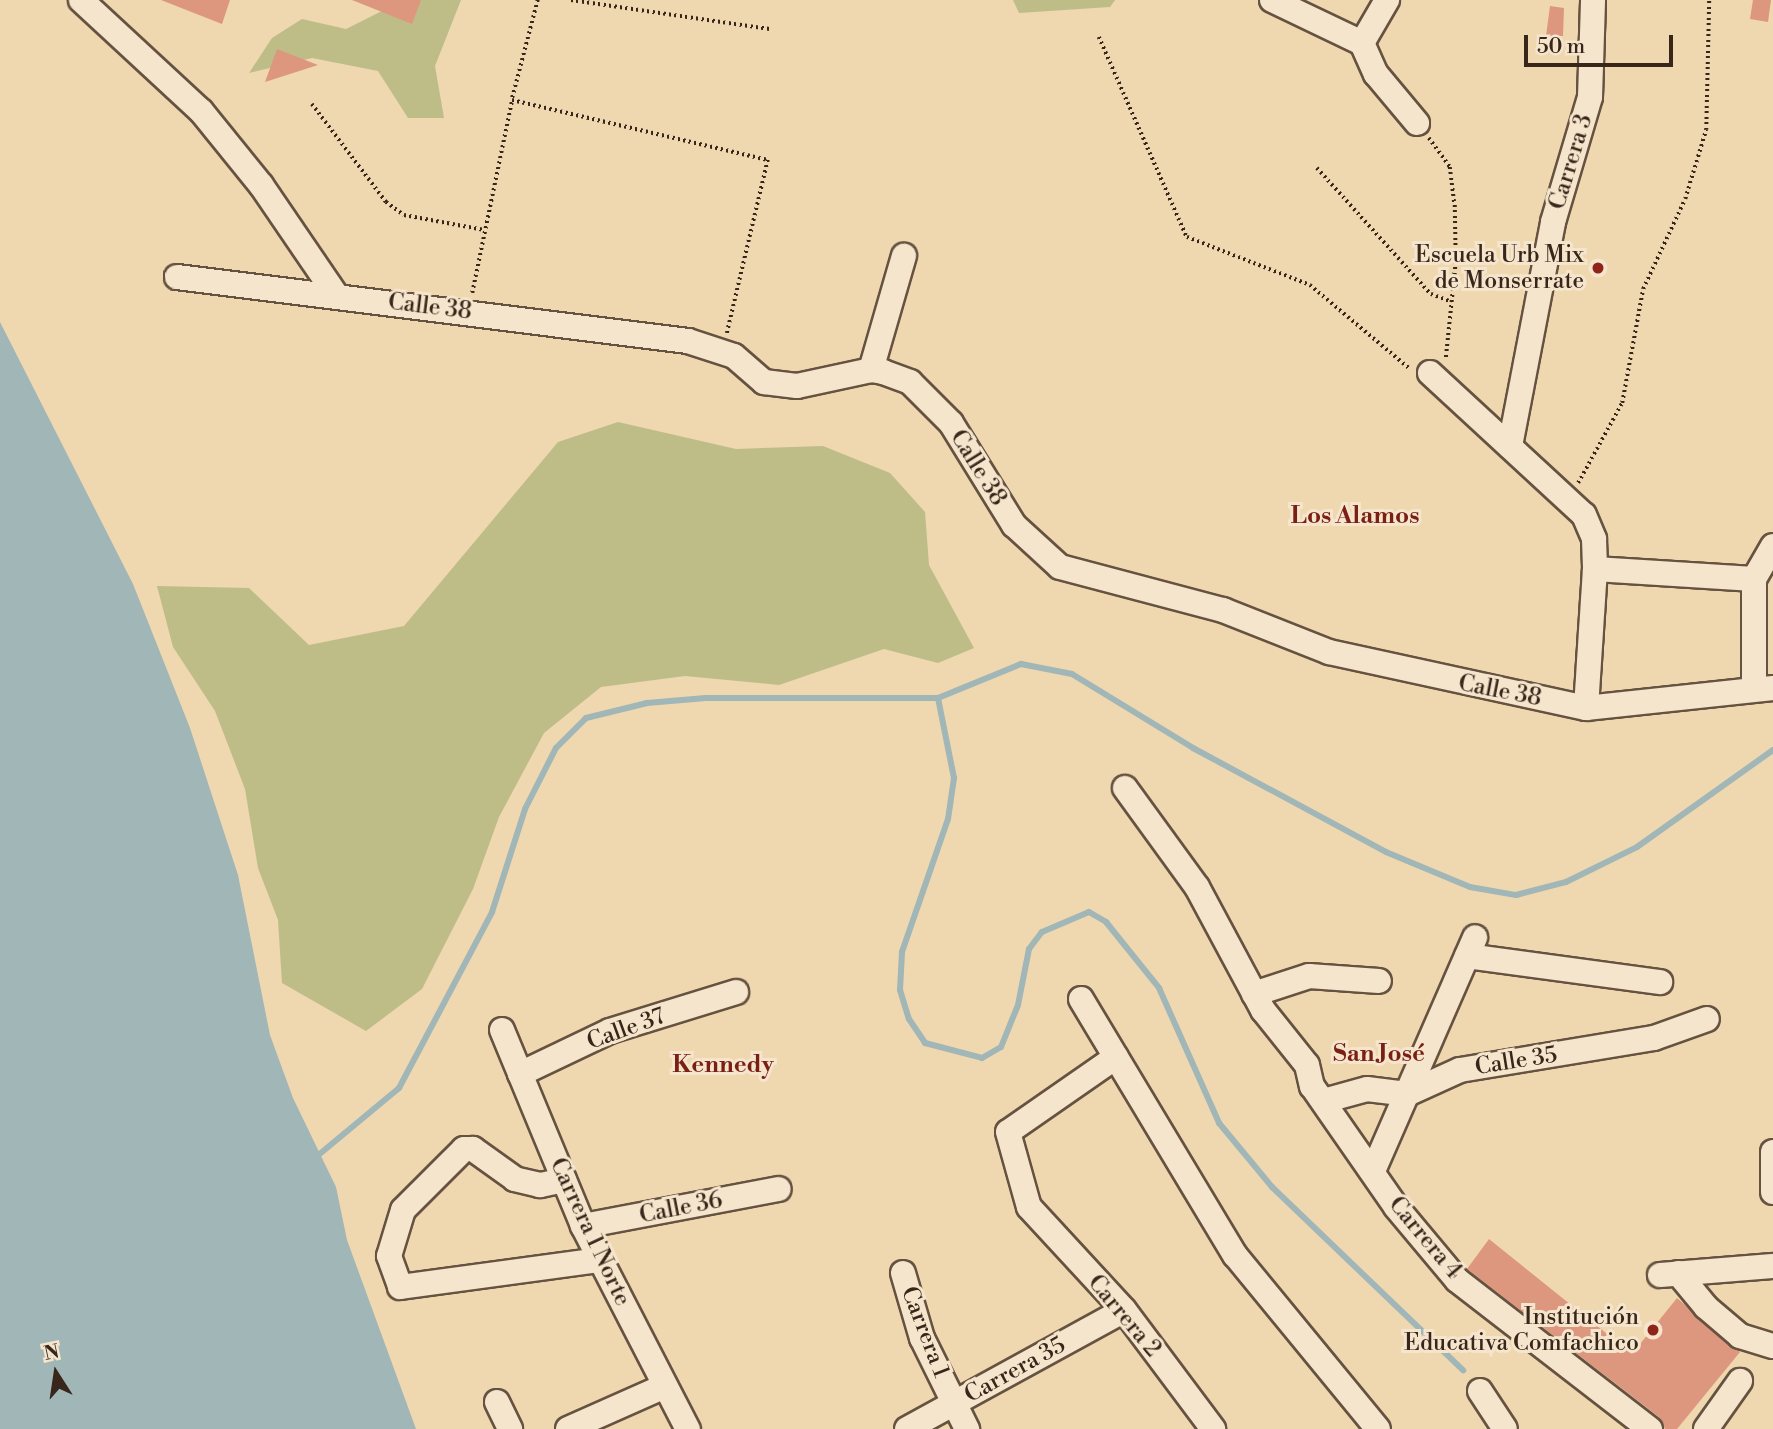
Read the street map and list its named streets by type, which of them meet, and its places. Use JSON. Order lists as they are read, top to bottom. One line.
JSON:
{"streets":{"street":["Carrera 3","Calle 38","Calle 37","Calle 35","Calle 36","Carrera 1 Norte","Carrera 4","Carrera 2","Carrera 1","Carrera 35"]},"crossings":[["Calle 37","Carrera 1 Norte"],["Calle 36","Carrera 1 Norte"],["Carrera 2","Carrera 35"],["Carrera 1","Carrera 35"]],"districts":["Los Alamos","San José","Kennedy"],"places":["Escuela Urb Mix de Monserrate","Institución Educativa Comfachico"],"scale_bar":"50 m","north":"top"}
